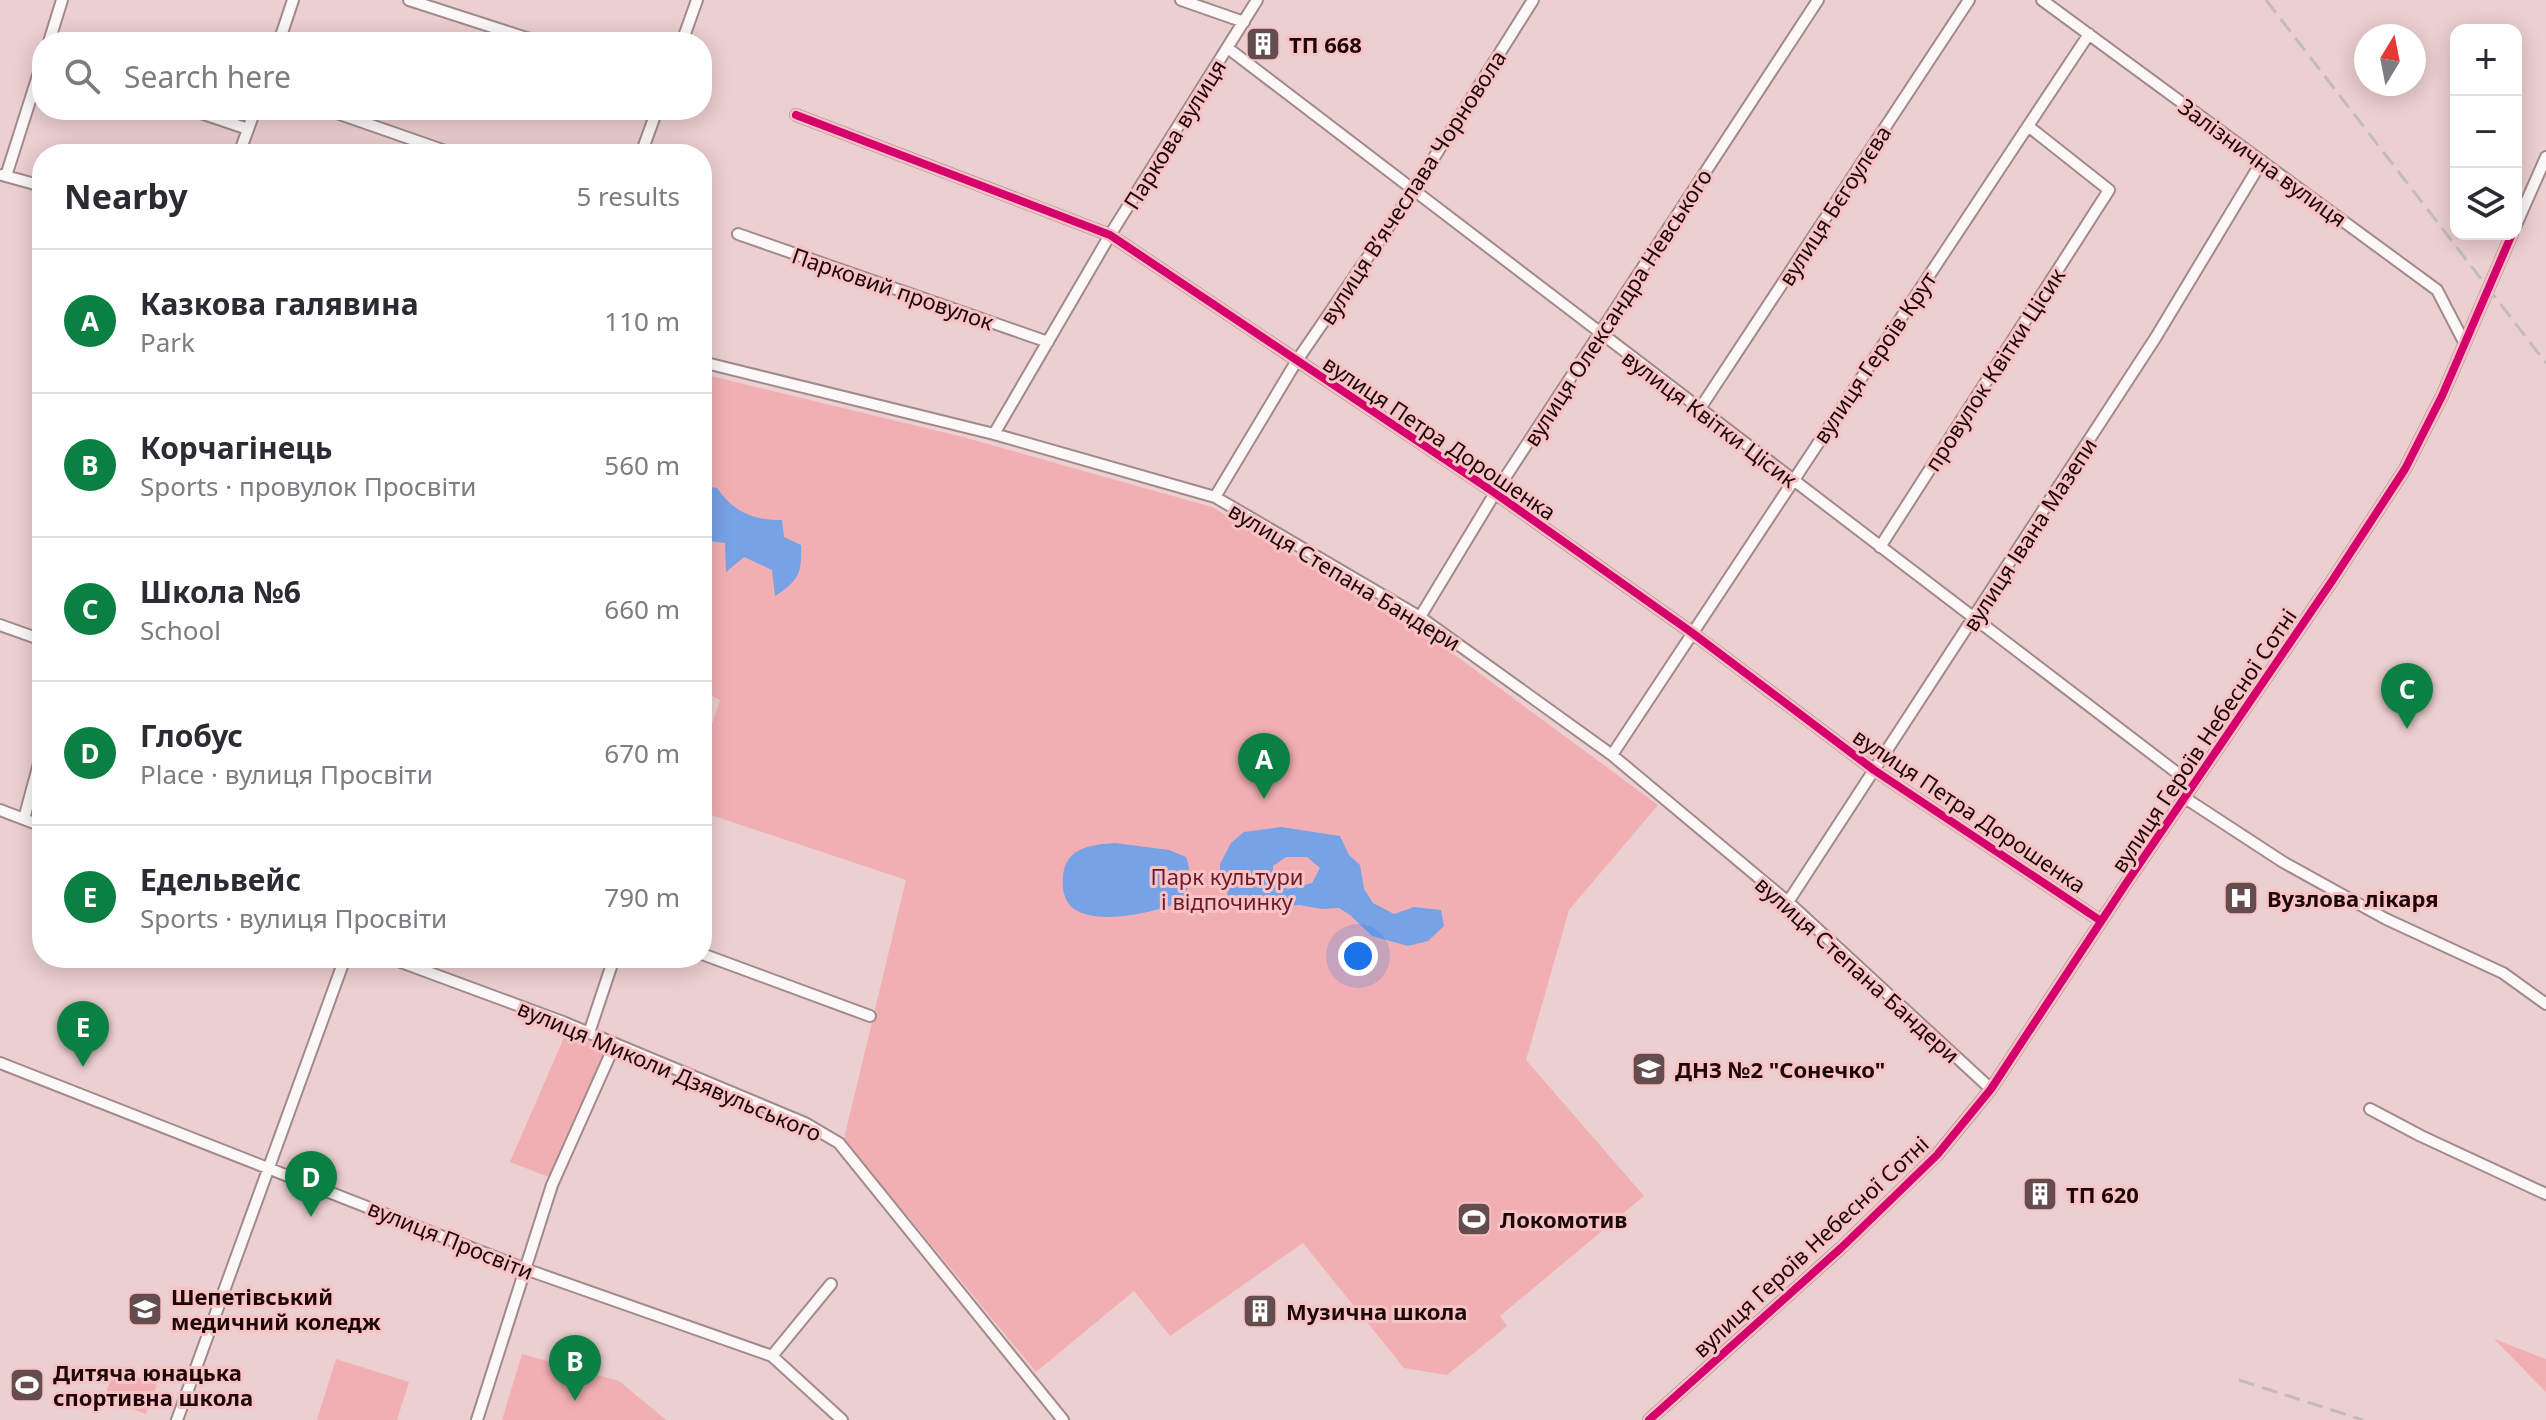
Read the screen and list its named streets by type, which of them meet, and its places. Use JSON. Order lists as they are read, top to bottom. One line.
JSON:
{"streets":{"street":["Паркова вулиця","Залізнична вулиця","вулиця Вʼячеслава Чорновола","вулиця Бєгоулєва","Парковий провулок","вулиця Олександра Невського","вулиця Героїв Крут","провулок Квітки Цісик","вулиця Квітки Цісик","вулиця Петра Дорошенка","вулиця Івана Мазепи","вулиця Степана Бандери","вулиця Героїв Небесної Сотні","вулиця Миколи Дзявульського","вулиця Просвіти"]},"crossings":[["Паркова вулиця","Парковий провулок"],["Паркова вулиця","вулиця Квітки Цісик"],["Паркова вулиця","вулиця Петра Дорошенка"],["Паркова вулиця","вулиця Степана Бандери"],["Залізнична вулиця","вулиця Героїв Крут"],["Залізнична вулиця","вулиця Івана Мазепи"],["Залізнична вулиця","вулиця Героїв Небесної Сотні"],["вулиця Вʼячеслава Чорновола","вулиця Квітки Цісик"],["вулиця Вʼячеслава Чорновола","вулиця Петра Дорошенка"],["вулиця Вʼячеслава Чорновола","вулиця Степана Бандери"],["вулиця Бєгоулєва","вулиця Квітки Цісик"],["вулиця Олександра Невського","вулиця Квітки Цісик"],["вулиця Олександра Невського","вулиця Петра Дорошенка"],["вулиця Олександра Невського","вулиця Степана Бандери"],["вулиця Героїв Крут","провулок Квітки Цісик"],["вулиця Героїв Крут","вулиця Квітки Цісик"],["вулиця Героїв Крут","вулиця Петра Дорошенка"],["вулиця Героїв Крут","вулиця Степана Бандери"],["провулок Квітки Цісик","вулиця Квітки Цісик"],["вулиця Квітки Цісик","вулиця Івана Мазепи"],["вулиця Квітки Цісик","вулиця Героїв Небесної Сотні"],["вулиця Петра Дорошенка","вулиця Івана Мазепи"],["вулиця Петра Дорошенка","вулиця Героїв Небесної Сотні"],["вулиця Івана Мазепи","вулиця Степана Бандери"],["вулиця Степана Бандери","вулиця Героїв Небесної Сотні"]],"parks":["Парк культури і відпочинку"],"places":{"building":["ТП 668","ТП 620","Музична школа"],"hospital":["Вузлова лікаря"],"school or university":["ДНЗ №2 \"Сонечко\"","Шепетівський медичний коледж"],"sports":["Локомотив","Дитяча юнацька спортивна школа"]},"north":"top","page":{"map_buttons":["+","−"],"search":"Search here","heading":["Nearby","5 results"],"list":[{"mark":"A","name":"Казкова галявина","note":"Park","value":"110 m"},{"mark":"B","name":"Корчагінець","note":"Sports · провулок Просвіти","value":"560 m"},{"mark":"C","name":"Школа №6","note":"School","value":"660 m"},{"mark":"D","name":"Глобус","note":"Place · вулиця Просвіти","value":"670 m"},{"mark":"E","name":"Едельвейс","note":"Sports · вулиця Просвіти","value":"790 m"}],"pins":["C","A","E","D","B"]}}
